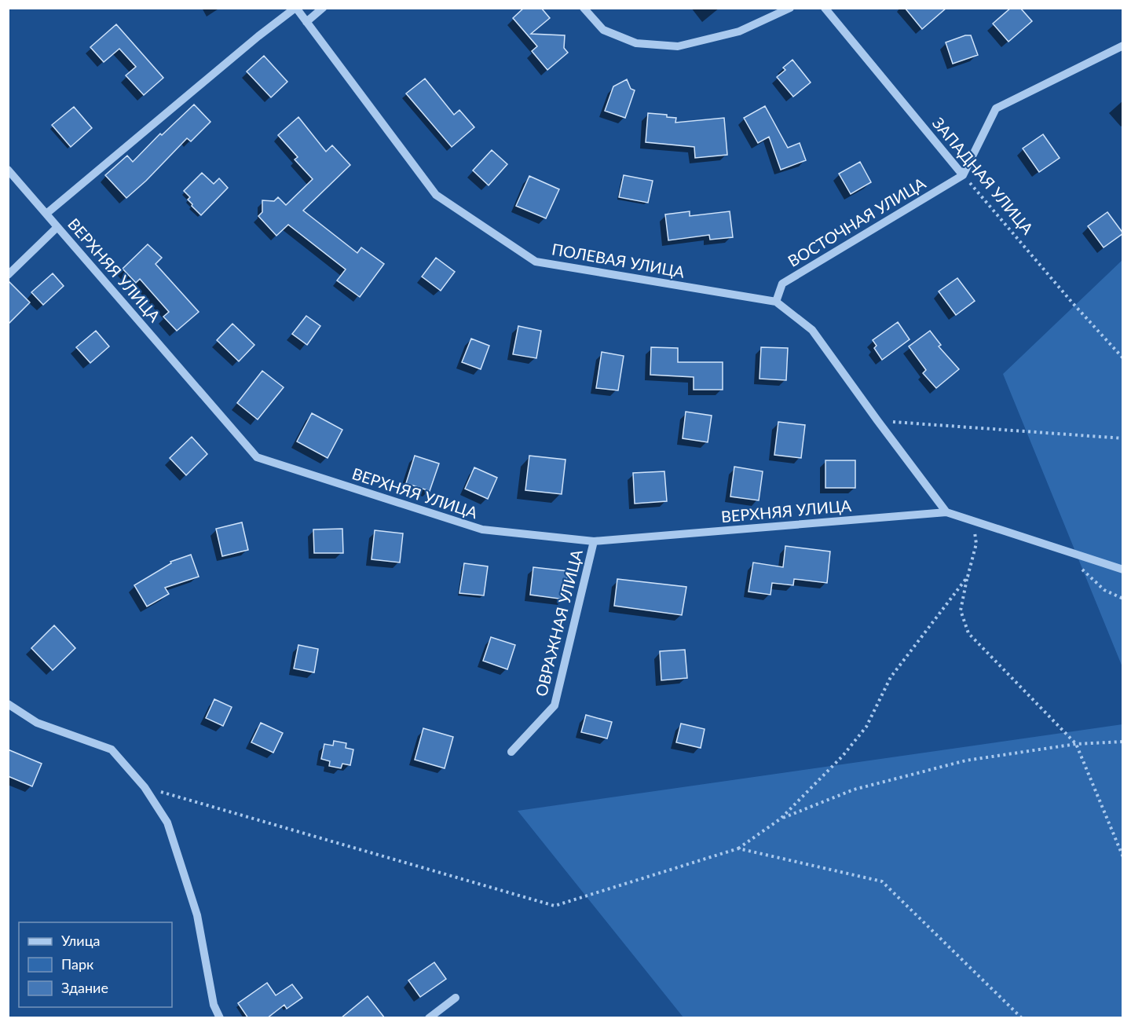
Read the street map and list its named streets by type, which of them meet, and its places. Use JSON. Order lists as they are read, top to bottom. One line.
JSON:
{"streets":{"street":["ЗАПАДНАЯ УЛИЦА","ВОСТОЧНАЯ УЛИЦА","ПОЛЕВАЯ УЛИЦА","ВЕРХНЯЯ УЛИЦА","ОВРАЖНАЯ УЛИЦА"]},"crossings":[["ЗАПАДНАЯ УЛИЦА","ВОСТОЧНАЯ УЛИЦА"],["ВОСТОЧНАЯ УЛИЦА","ПОЛЕВАЯ УЛИЦА"],["ПОЛЕВАЯ УЛИЦА","ВЕРХНЯЯ УЛИЦА"],["ВЕРХНЯЯ УЛИЦА","ОВРАЖНАЯ УЛИЦА"]],"legend":["Улица","Парк","Здание"]}
